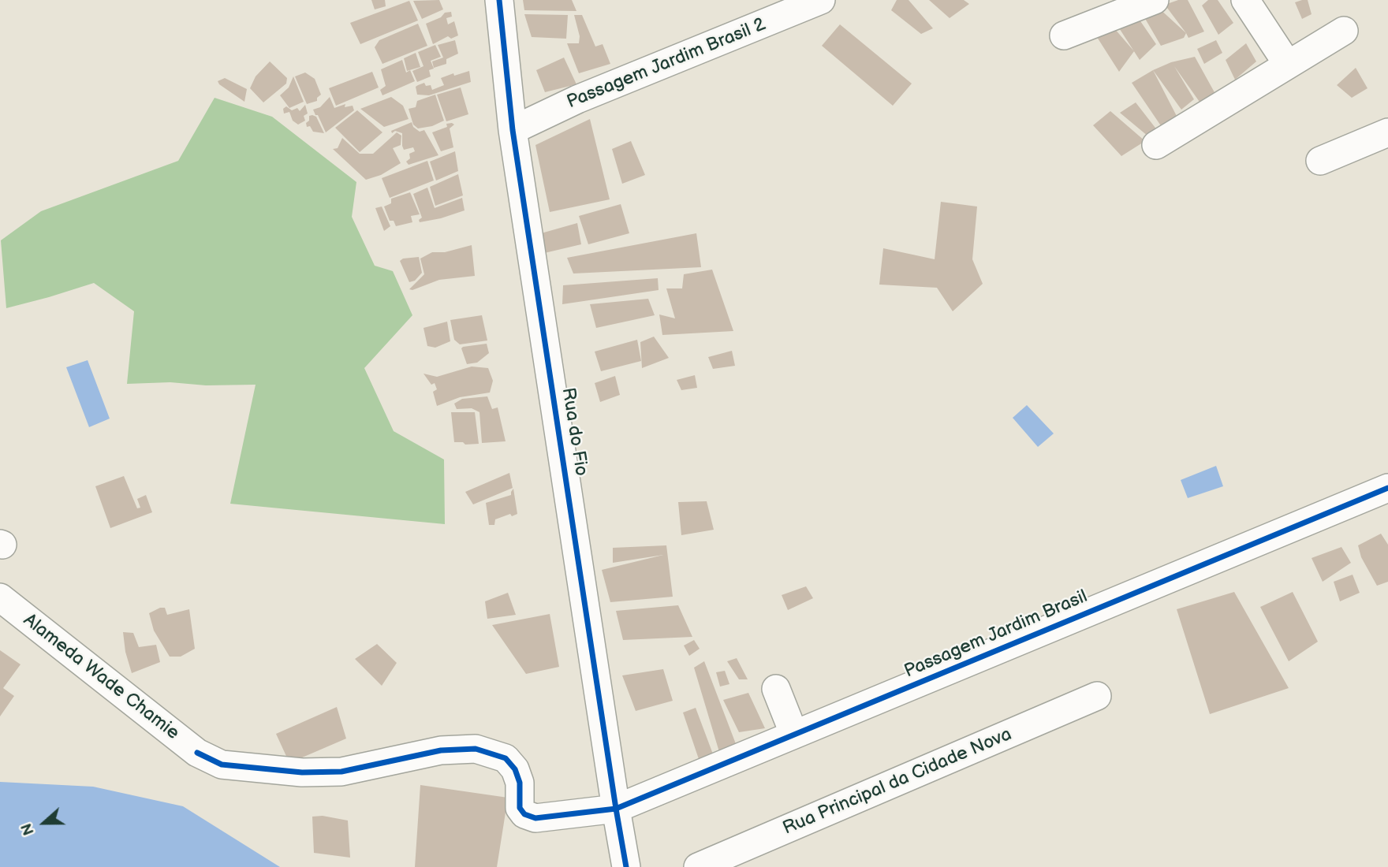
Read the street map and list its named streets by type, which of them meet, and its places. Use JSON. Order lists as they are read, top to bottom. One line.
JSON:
{"streets":{"street":["Passagem Jardim Brasil 2","Rua do Fio","Passagem Jardim Brasil","Alameda Wade Chamie","Rua Principal da Cidade Nova"]},"crossings":[["Passagem Jardim Brasil 2","Rua do Fio"],["Rua do Fio","Passagem Jardim Brasil"],["Rua do Fio","Alameda Wade Chamie"],["Passagem Jardim Brasil","Alameda Wade Chamie"]],"north":"left"}
